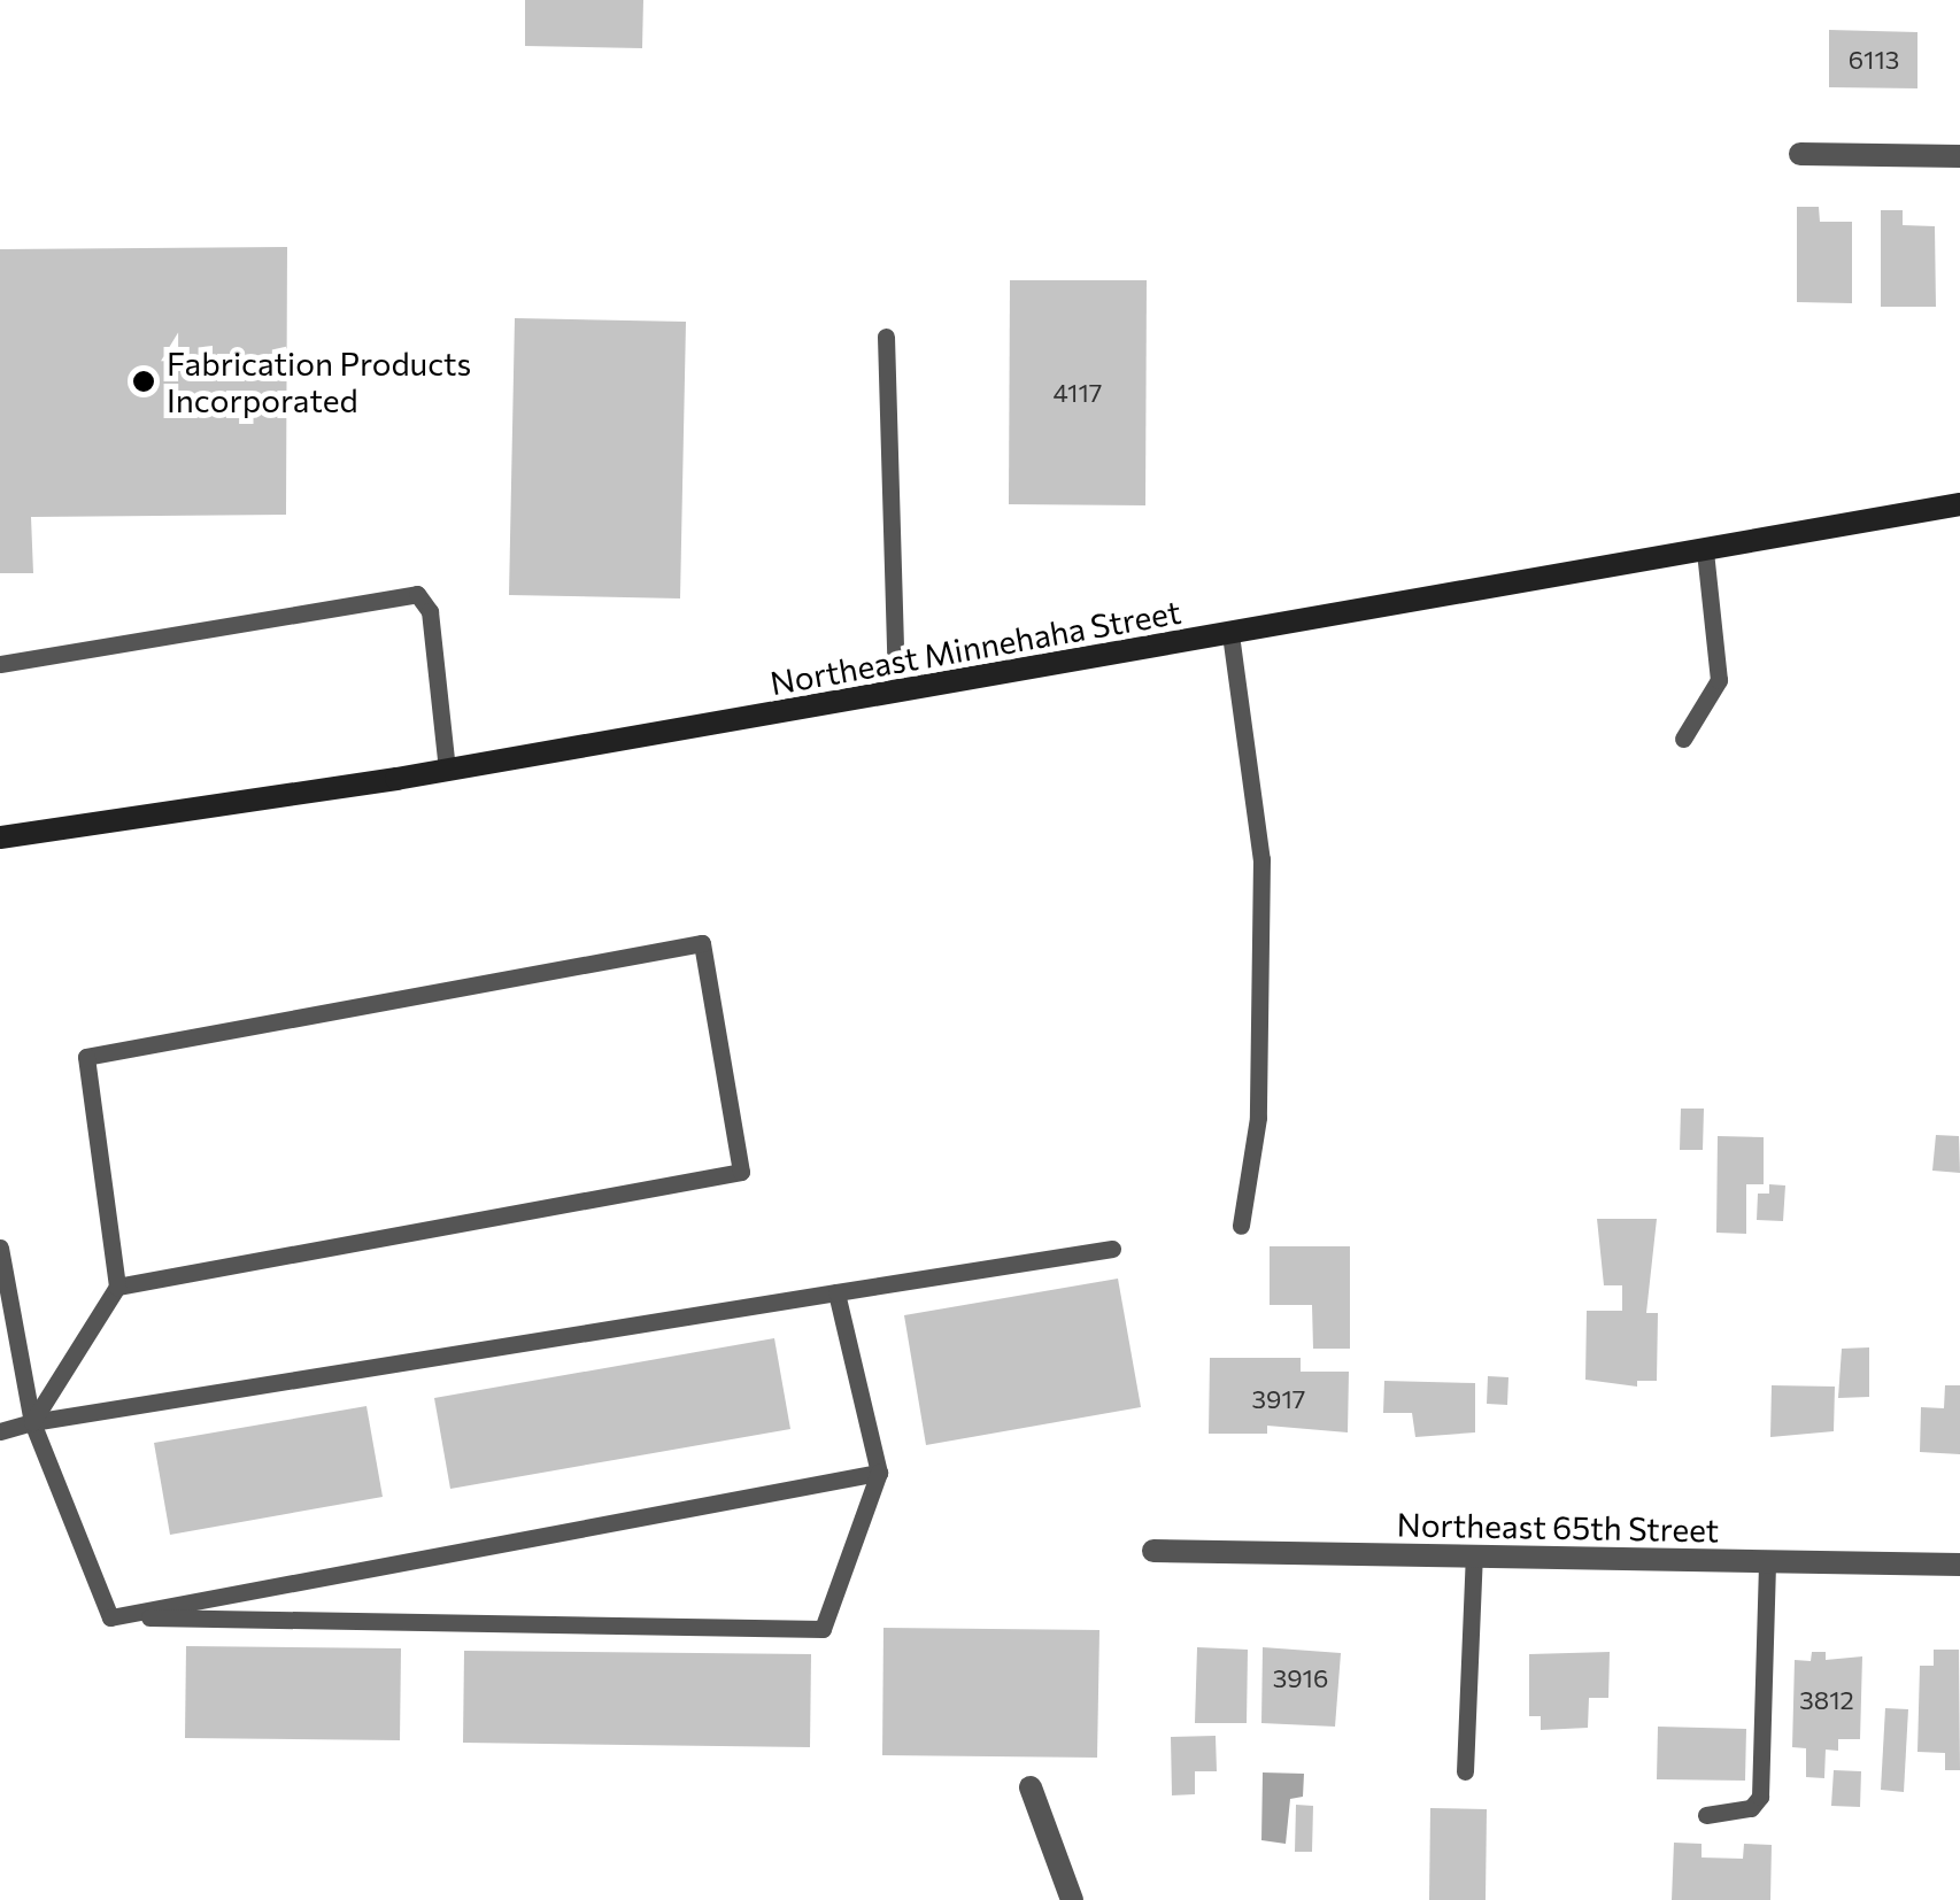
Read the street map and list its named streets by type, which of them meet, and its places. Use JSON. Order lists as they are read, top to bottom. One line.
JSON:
{"streets":{"main road":["Northeast Minnehaha Street"],"street":["Northeast 65th Street"]},"places":["Fabrication Products Incorporated"],"house_numbers":["6113","4117","3917","3916","3812"]}
